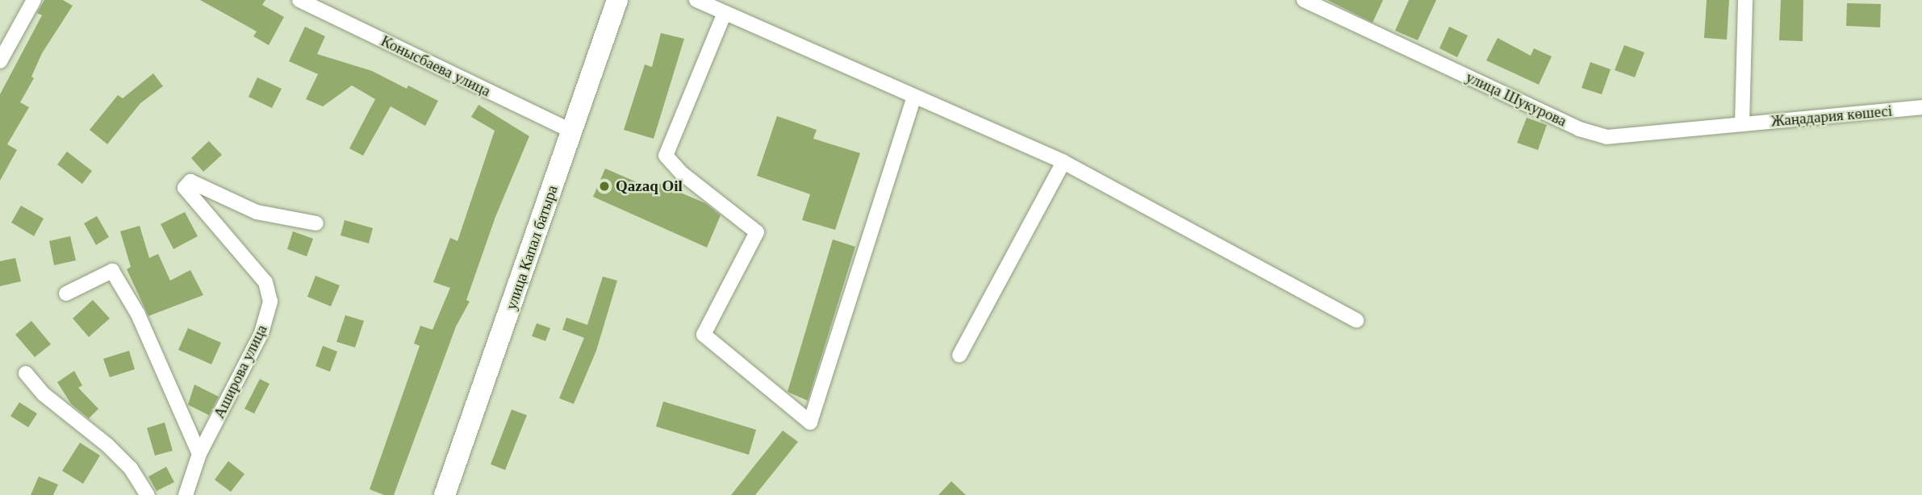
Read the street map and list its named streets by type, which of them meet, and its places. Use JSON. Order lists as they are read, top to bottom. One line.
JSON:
{"streets":{"main road":["улица Капал батыра"],"street":["Конысбаева улица","улица Шукурова","Жаңадария көшесі","Аширова улица"]},"crossings":[["Конысбаева улица","улица Капал батыра"],["улица Шукурова","Жаңадария көшесі"]],"places":["Qazaq Oil"]}
